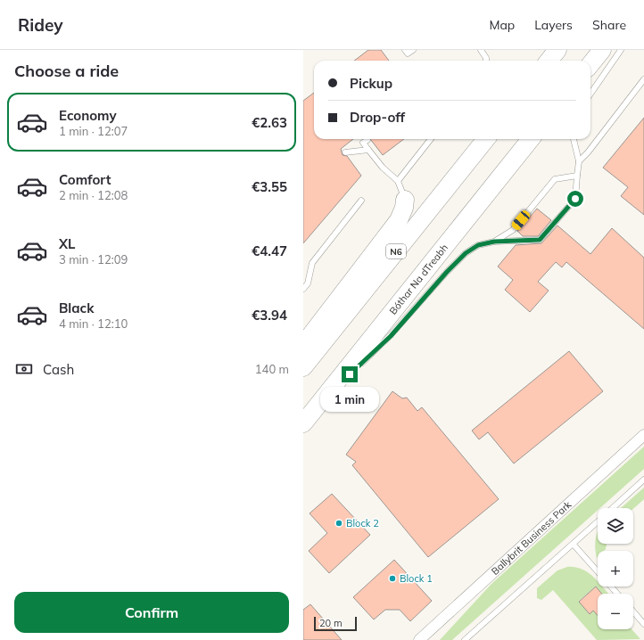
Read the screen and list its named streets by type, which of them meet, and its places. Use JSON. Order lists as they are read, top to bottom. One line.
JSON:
{"streets":{"highway":["N6","Bóthar Na dTreabh"],"street":["Ballybrit Business Park"]},"places":["Block 2","Block 1"],"scale_bar":"20 m","page":{"header":"Ridey","nav":["Map","Layers","Share"],"heading":"Choose a ride","banner":["Pickup","Drop-off"],"list":[{"name":"Economy","note":"1 min · 12:07","value":"€2.63"},{"name":"Comfort","note":"2 min · 12:08","value":"€3.55"},{"name":"XL","note":"3 min · 12:09","value":"€4.47"},{"name":"Black","note":"4 min · 12:10","value":"€3.94"}],"pay":["Cash","140 m"],"bubble":"1 min","map_buttons":["+","−"],"buttons":"Confirm","scale":"20 m"}}
